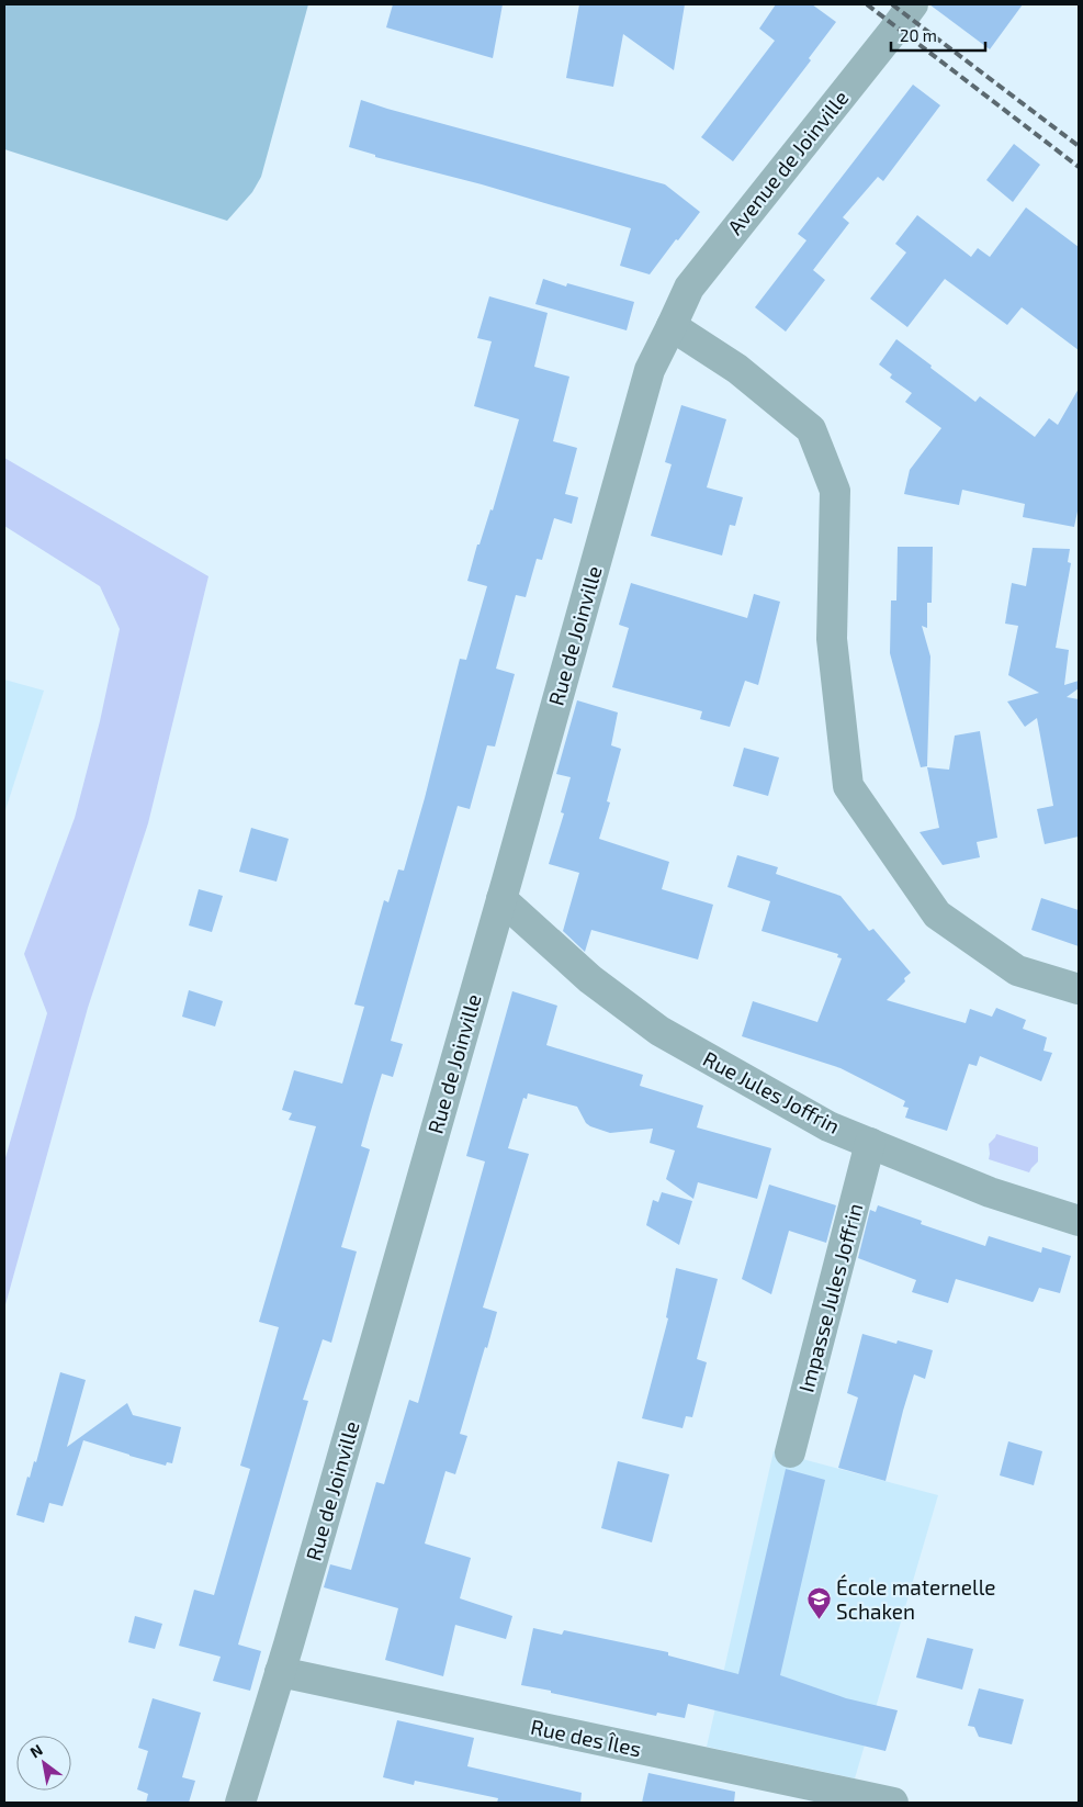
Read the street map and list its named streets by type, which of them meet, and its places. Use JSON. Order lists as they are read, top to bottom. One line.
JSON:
{"streets":{"street":["Avenue de Joinville","Rue de Joinville","Rue Jules Joffrin","Impasse Jules Joffrin","Rue des Îles"]},"crossings":[["Avenue de Joinville","Rue de Joinville"],["Rue de Joinville","Rue Jules Joffrin"],["Rue de Joinville","Rue des Îles"],["Rue Jules Joffrin","Impasse Jules Joffrin"]],"places":{"school or university":["École maternelle Schaken"]},"scale_bar":"20 m","north":"top left"}
